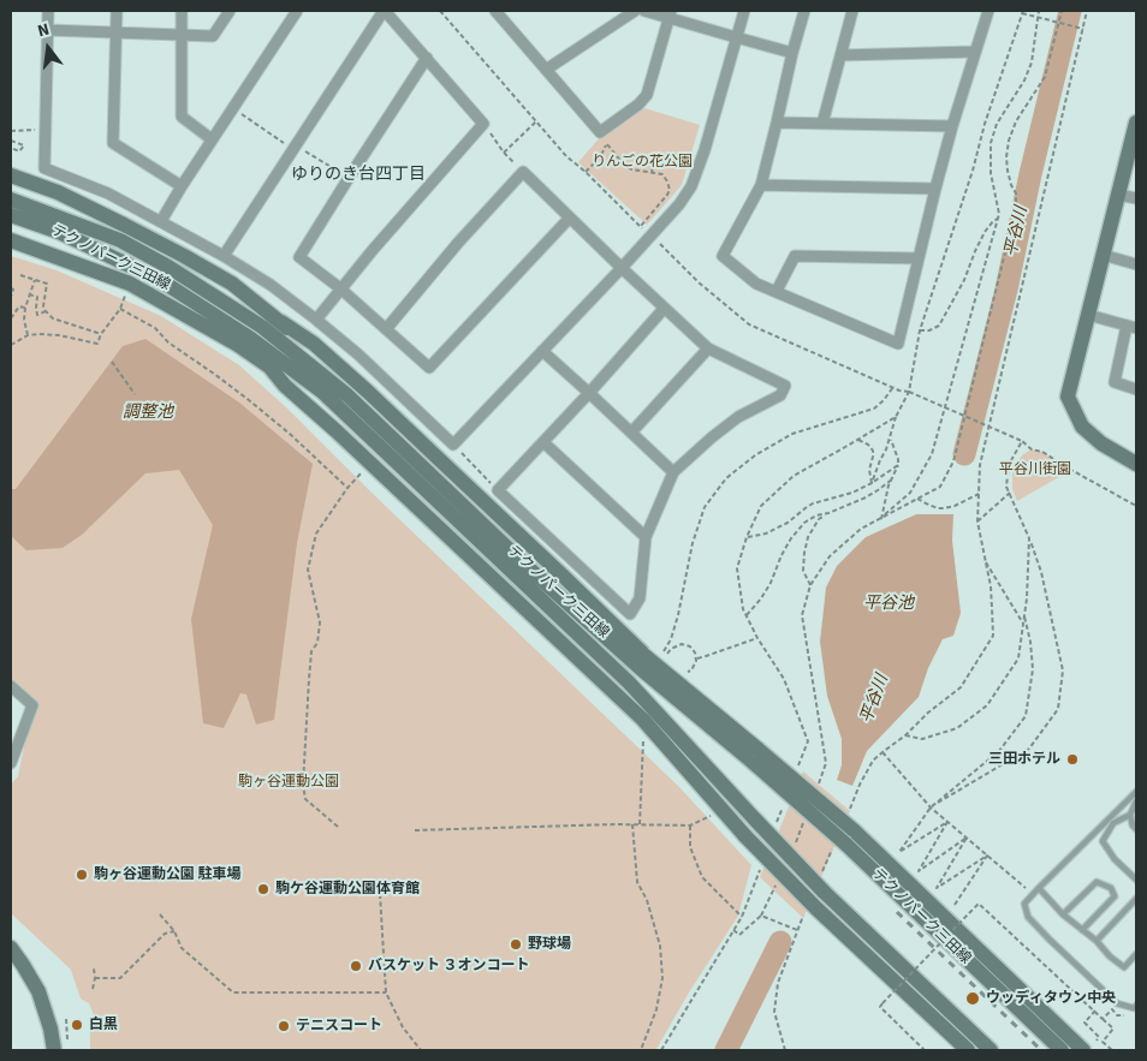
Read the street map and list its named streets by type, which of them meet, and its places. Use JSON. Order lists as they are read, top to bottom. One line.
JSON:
{"streets":{"main road":["テクノパーク三田線"]},"districts":["ゆりのき台四丁目"],"water":["平谷川","調整池","平谷池"],"parks":["りんごの花公園","平谷川街園","駒ヶ谷運動公園"],"places":["三田ホテル","駒ヶ谷運動公園 駐車場","駒ケ谷運動公園体育館","野球場","バスケット ３オンコート","ウッディタウン中央","白黒","テニスコート"],"north":"top"}
